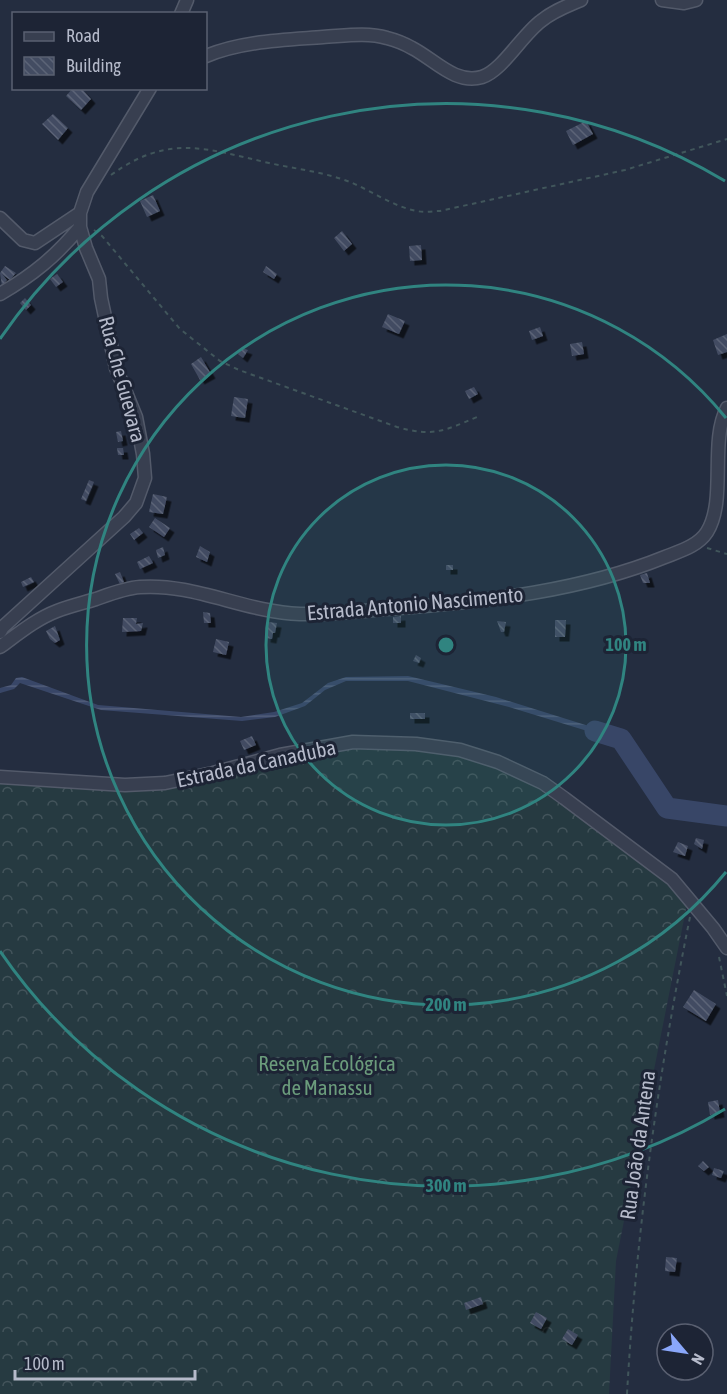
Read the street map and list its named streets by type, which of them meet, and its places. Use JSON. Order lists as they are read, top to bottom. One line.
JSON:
{"streets":{"street":["Rua Che Guevara","Estrada Antonio Nascimento","Estrada da Canaduba"],"path":["Rua João da Antena"]},"crossings":[["Estrada da Canaduba","Rua João da Antena"]],"parks":["Reserva Ecológica de Manassu"],"legend":["Road","Building"],"scale_bar":"100 m","north":"bottom right","rings":["100 m","200 m","300 m"]}
